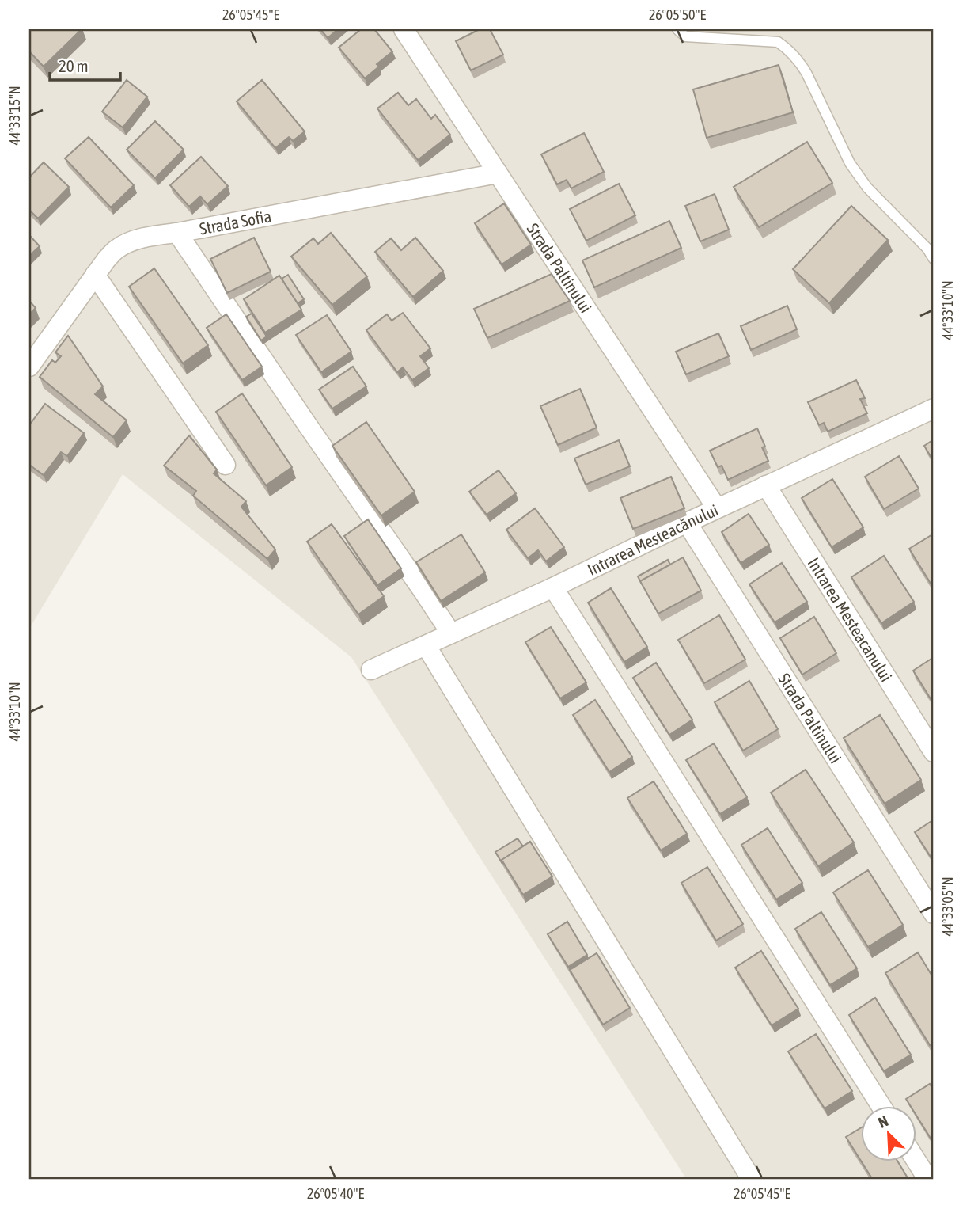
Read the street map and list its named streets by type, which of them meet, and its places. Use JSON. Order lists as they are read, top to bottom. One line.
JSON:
{"streets":{"street":["Strada Sofia","Strada Paltinului","Intrarea Mesteacănului","Intrarea Mesteacanului"]},"crossings":[["Strada Sofia","Strada Paltinului"],["Strada Paltinului","Intrarea Mesteacănului"],["Intrarea Mesteacănului","Intrarea Mesteacanului"]],"scale_bar":"20 m","north":"top left","coordinates":["26°05'45\"E","26°05'50\"E","44°33'15\"N","44°33'10\"N","44°33'05\"N","26°05'40\"E"]}
